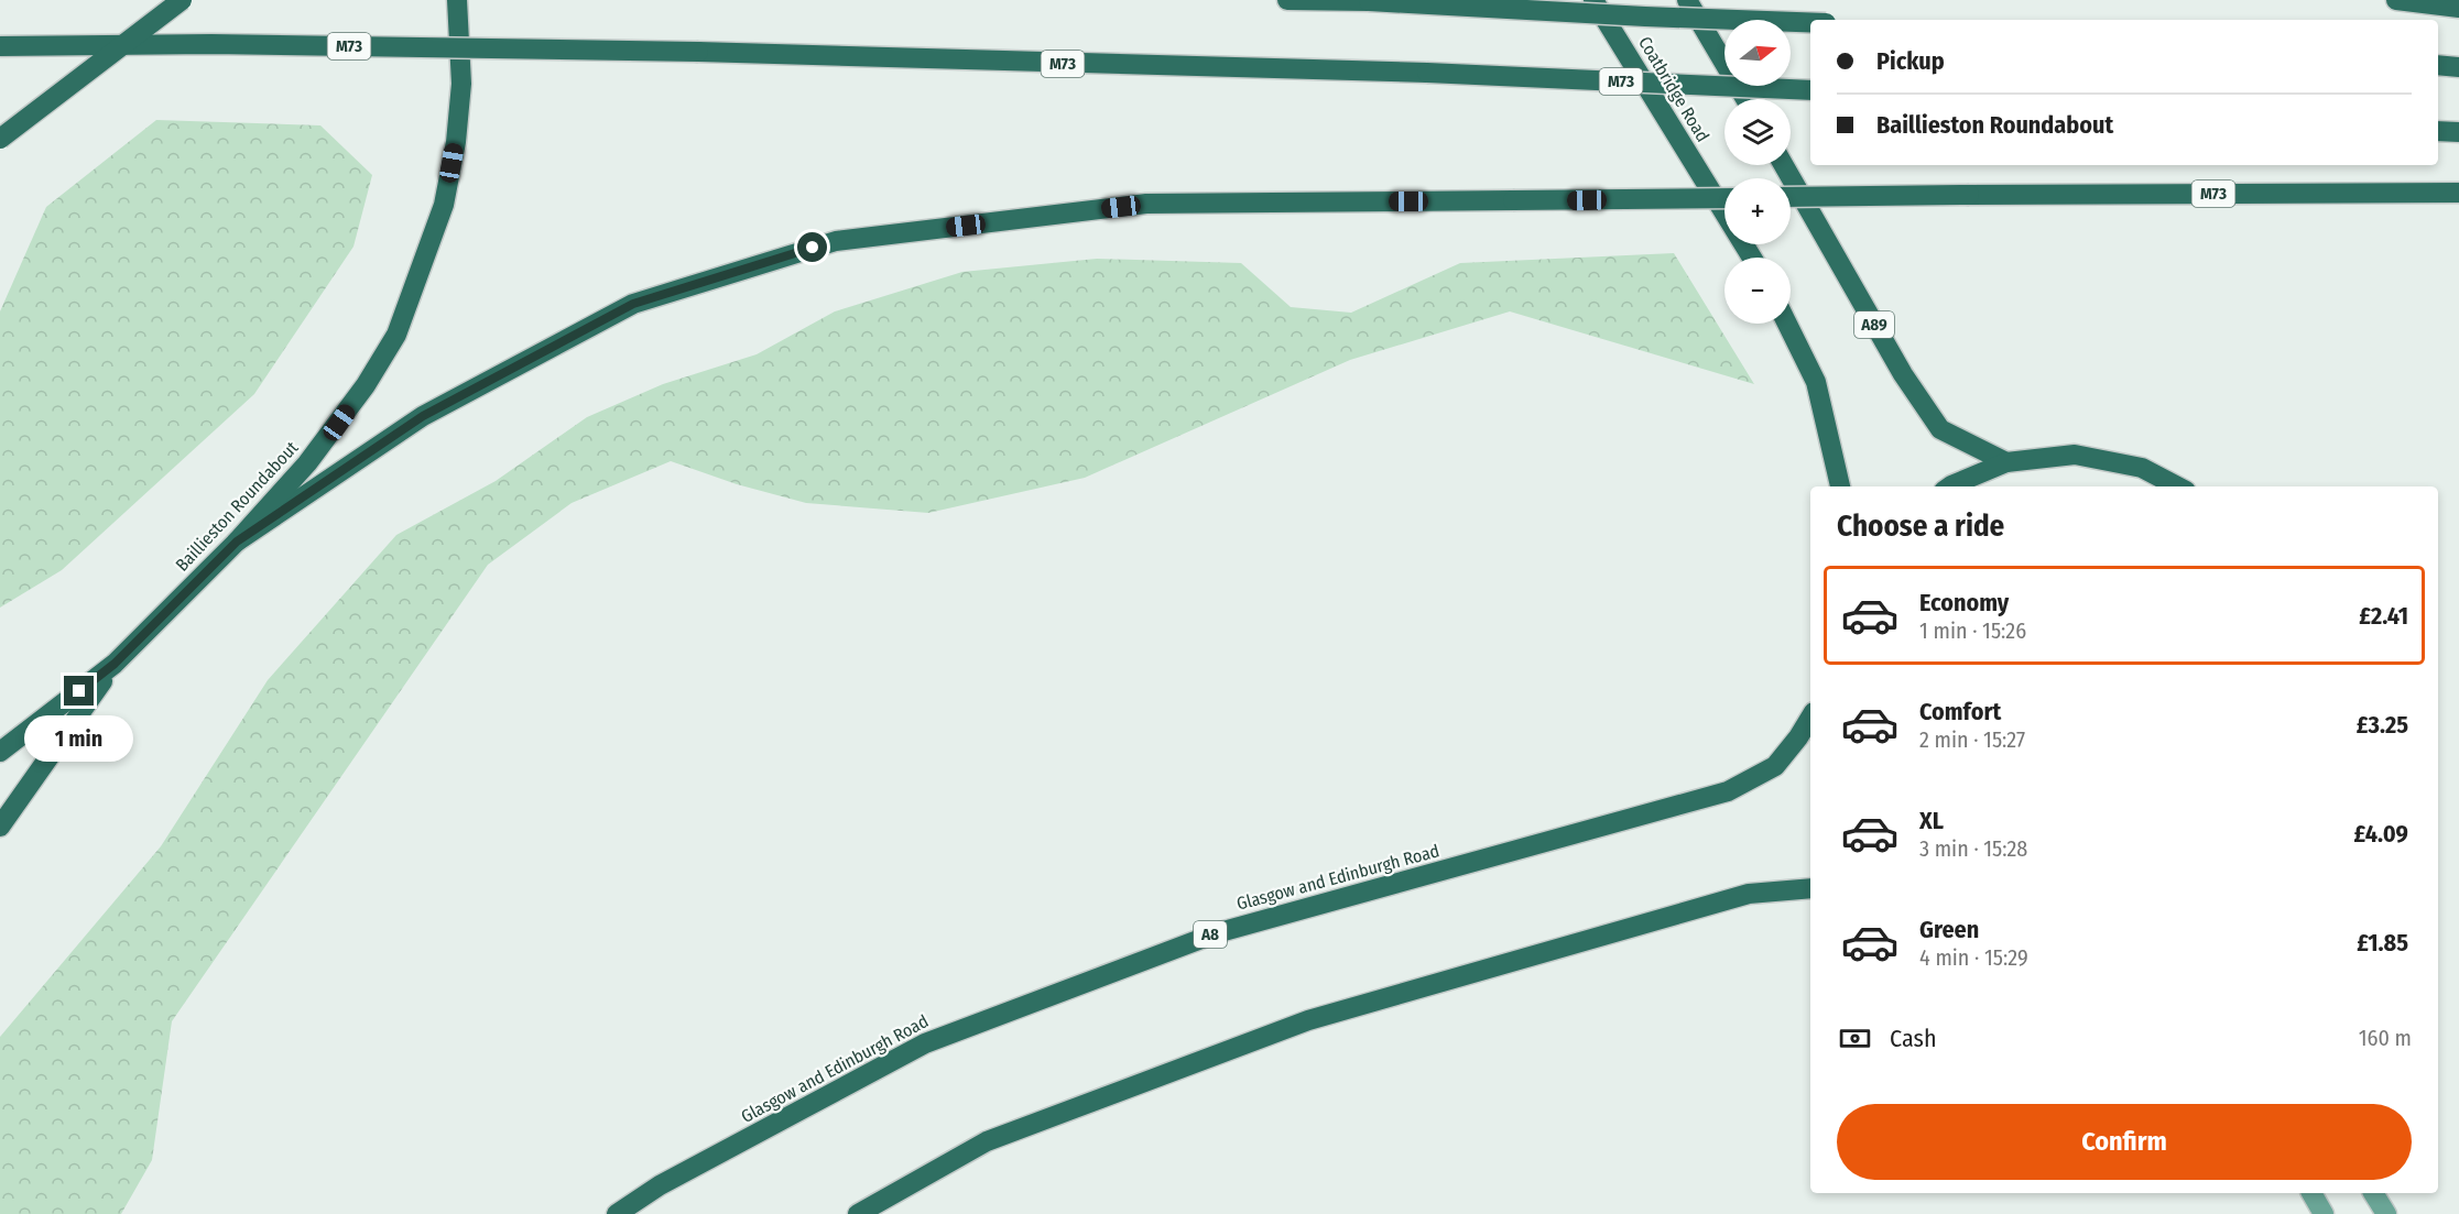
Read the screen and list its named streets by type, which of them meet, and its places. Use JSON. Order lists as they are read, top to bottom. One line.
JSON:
{"streets":{"highway":["M73","Coatbridge Road","A89","Baillieston Roundabout","Glasgow and Edinburgh Road","A8"]},"north":"right","page":{"map_buttons":["+","−"],"banner":["Pickup","Baillieston Roundabout"],"heading":"Choose a ride","list":[{"name":"Economy","note":"1 min · 15:26","value":"£2.41"},{"name":"Comfort","note":"2 min · 15:27","value":"£3.25"},{"name":"XL","note":"3 min · 15:28","value":"£4.09"},{"name":"Green","note":"4 min · 15:29","value":"£1.85"}],"bubble":"1 min","pay":["Cash","160 m"],"buttons":"Confirm"}}
